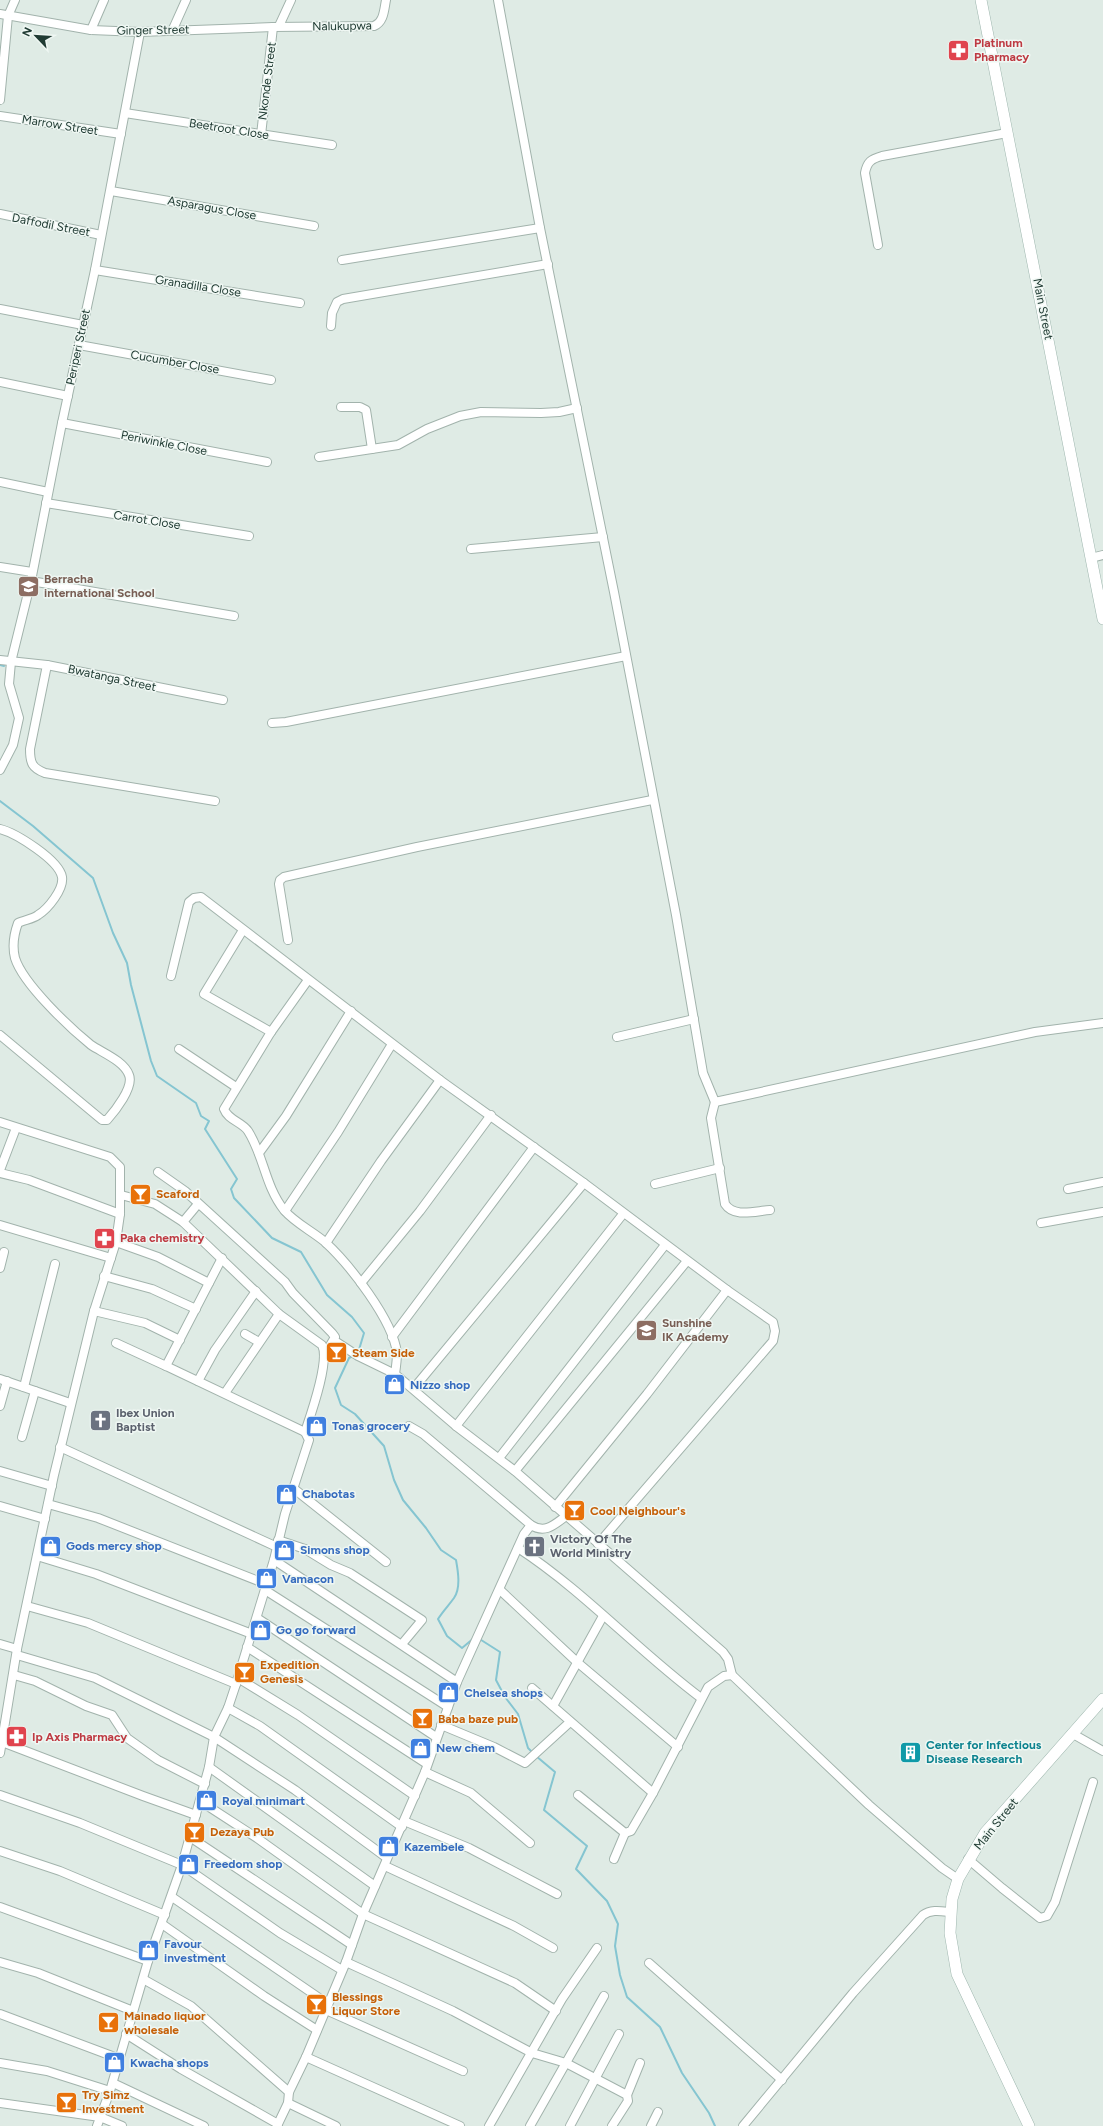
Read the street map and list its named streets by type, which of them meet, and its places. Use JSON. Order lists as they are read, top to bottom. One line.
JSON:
{"streets":{"main road":["Main Street"],"street":["Nalukupwa","Ginger Street","Nkonde Street","Marrow Street","Beetroot Close","Asparagus Close","Daffodil Street","Granadilla Close","Periperi Street","Cucumber Close","Periwinkle Close","Carrot Close","Bwatanga Street"]},"crossings":[["Nalukupwa","Ginger Street"],["Nalukupwa","Nkonde Street"],["Ginger Street","Nkonde Street"],["Ginger Street","Periperi Street"],["Nkonde Street","Beetroot Close"],["Marrow Street","Periperi Street"],["Beetroot Close","Periperi Street"],["Asparagus Close","Periperi Street"],["Daffodil Street","Periperi Street"],["Granadilla Close","Periperi Street"],["Periperi Street","Cucumber Close"],["Periperi Street","Periwinkle Close"],["Periperi Street","Carrot Close"],["Periperi Street","Bwatanga Street"]],"places":{"pharmacy":["Platinum Pharmacy","Paka chemistry","Ip Axis Pharmacy"],"school or university":["Berracha international School","Sunshine IK Academy"],"bar":["Scaford","Steam Side","Cool Neighbour's","Expedition Genesis","Baba baze pub","Dezaya Pub","Blessings Liquor Store","Mainado liquor wholesale","Try Simz Investment"],"shop":["Nizzo shop","Tonas grocery","Chabotas","Gods mercy shop","Simons shop","Vamacon","Go go forward","Chelsea shops","New chem","Royal minimart","Kazembele","Freedom shop","Favour investment","Kwacha shops"],"church":["Ibex Union Baptist","Victory Of The World Ministry"],"building":["Center for Infectious Disease Research"]},"north":"top left"}
